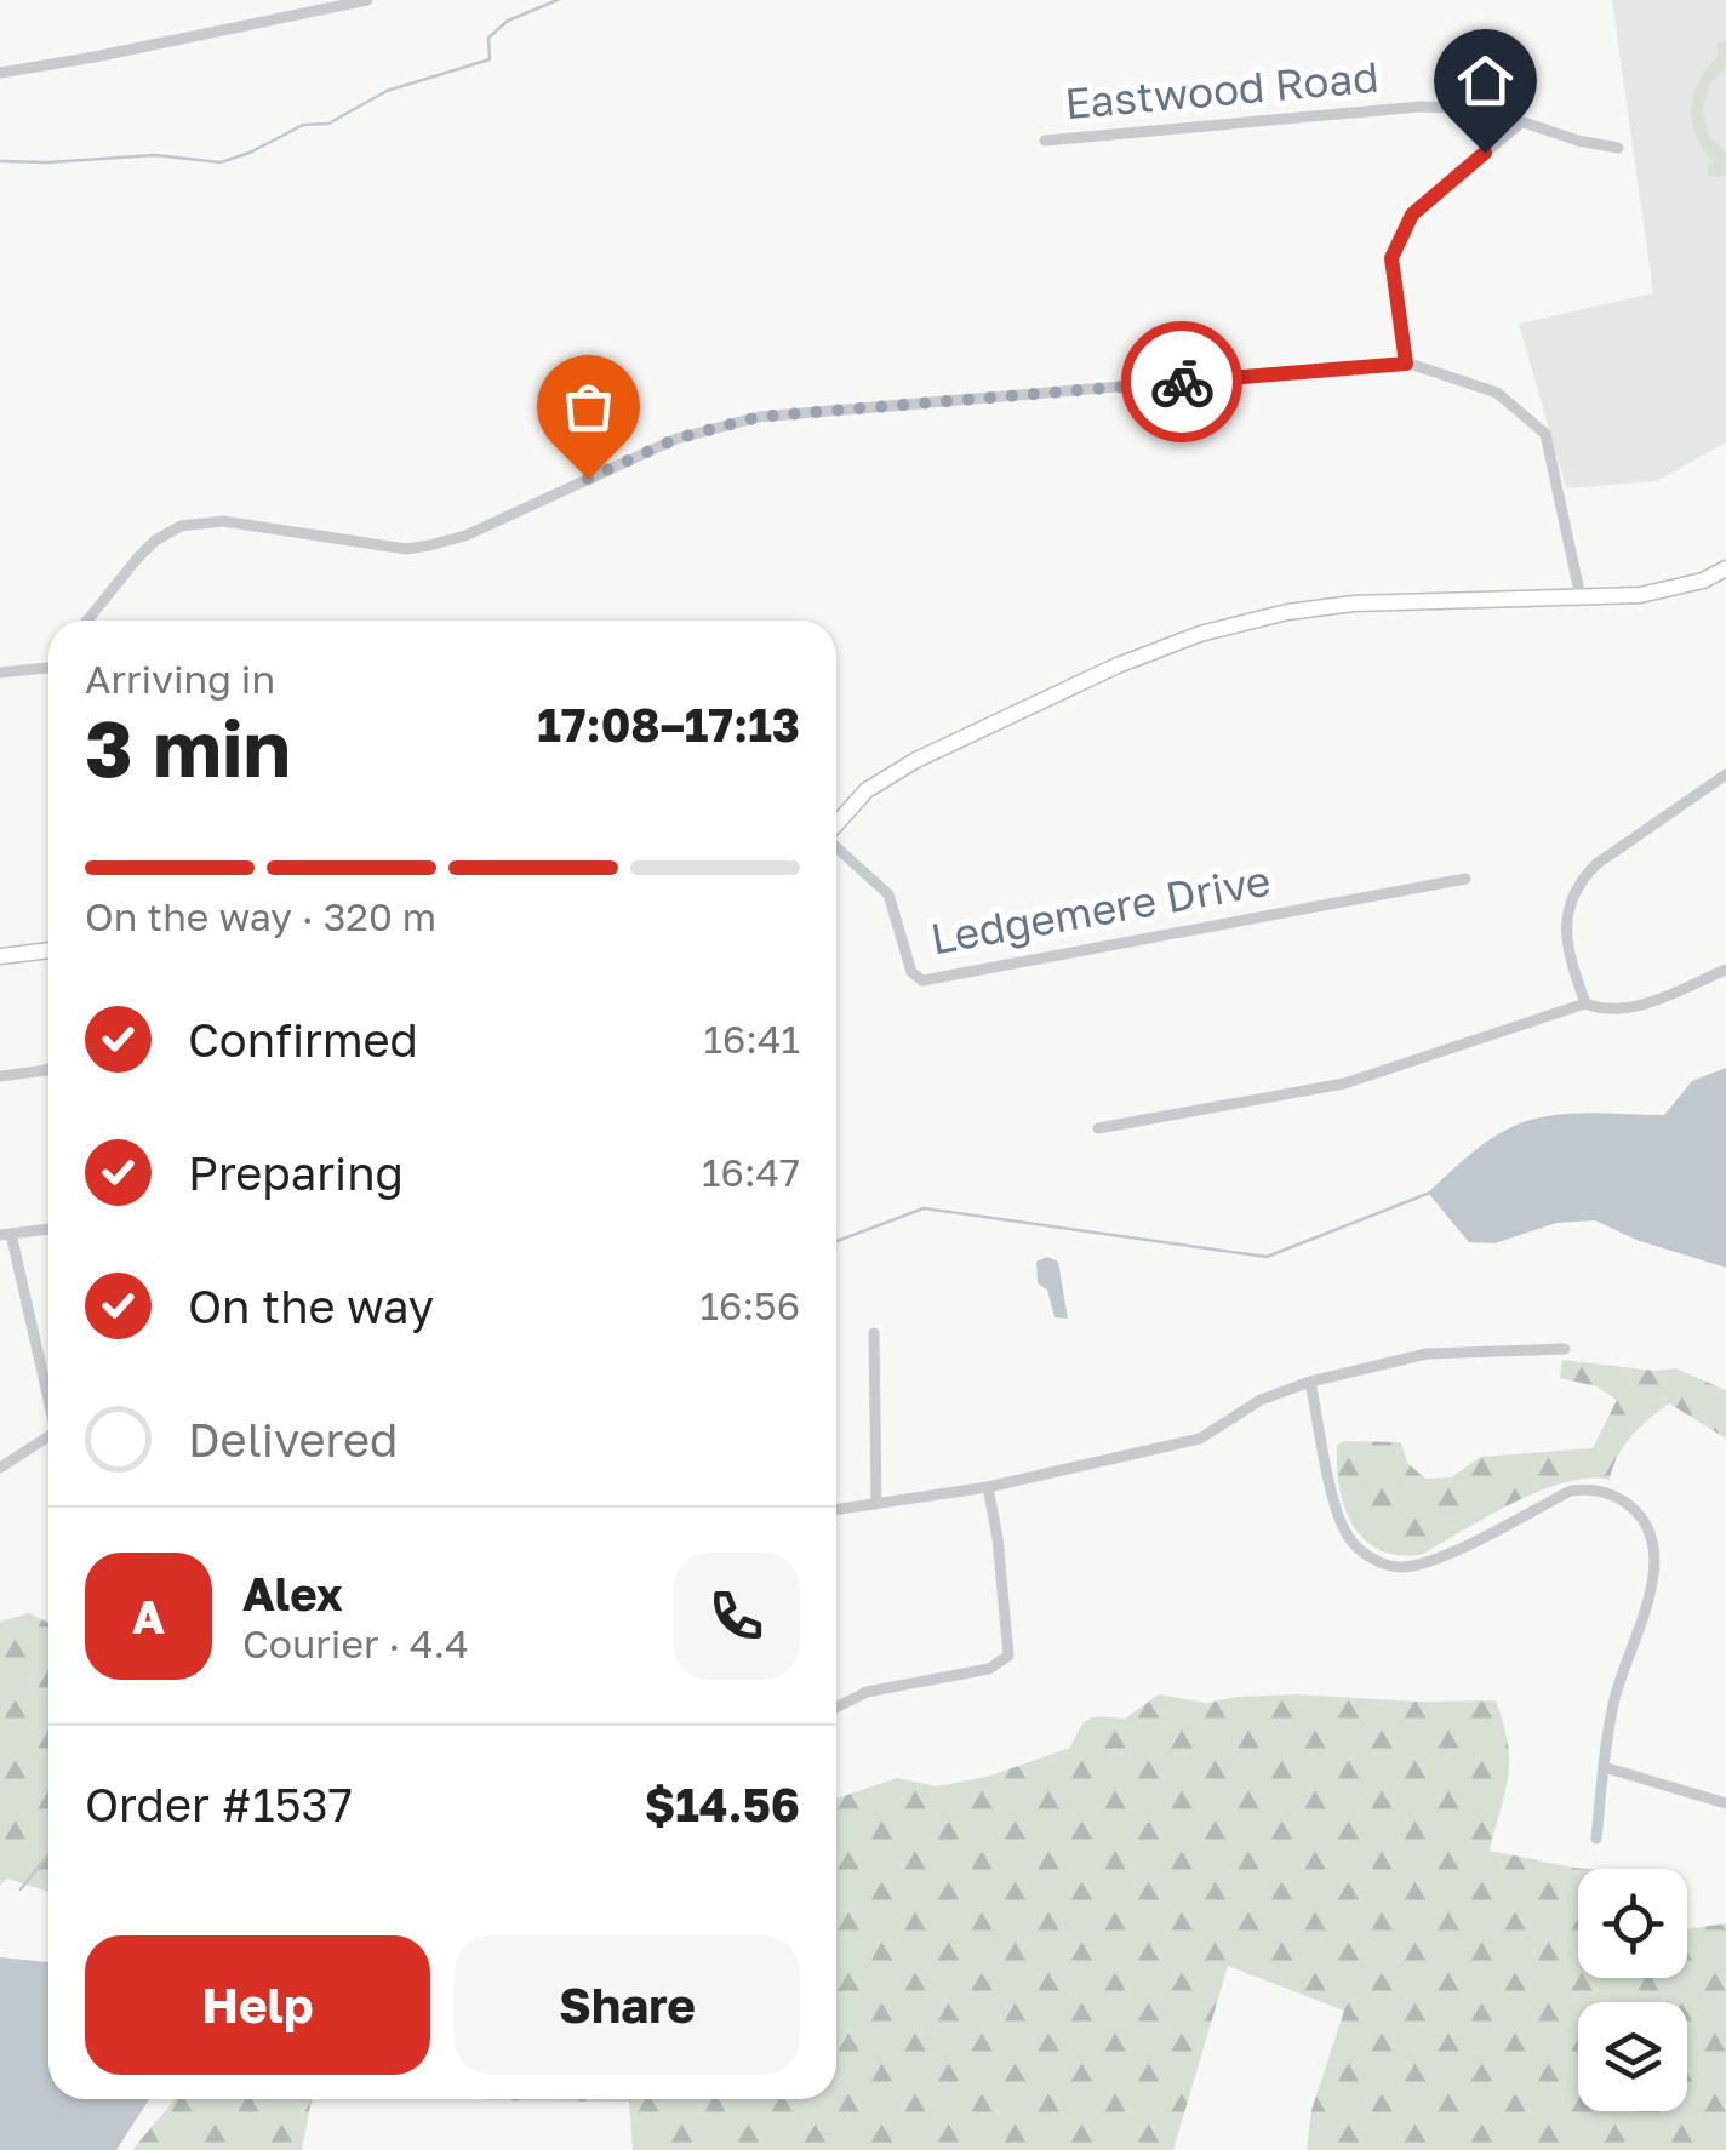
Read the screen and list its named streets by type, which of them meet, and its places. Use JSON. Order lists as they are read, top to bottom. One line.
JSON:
{"streets":{"street":["Eastwood Road","Ledgemere Drive"]},"page":{"heading":["3 min","Arriving in","17:08–17:13"],"panel":["Alex","Courier · 4.4","Order #1537","$14.56"],"bar":"On the way · 320 m","list":[["Confirmed","16:41"],["Preparing","16:47"],["On the way","16:56"],"Delivered"],"round":"A","buttons":["Help","Share"]}}
